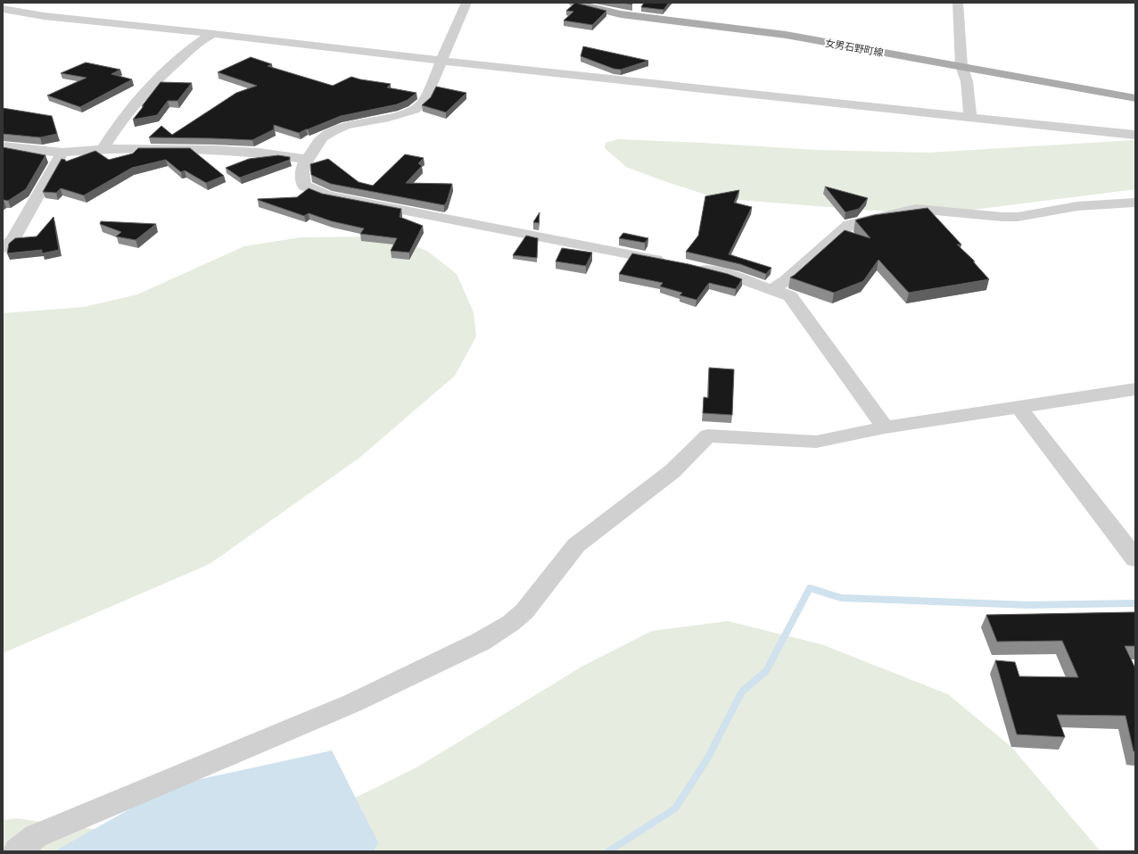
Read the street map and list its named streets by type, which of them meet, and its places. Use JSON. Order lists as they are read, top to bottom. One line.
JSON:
{"streets":{"main road":["女男石野町線"]}}
